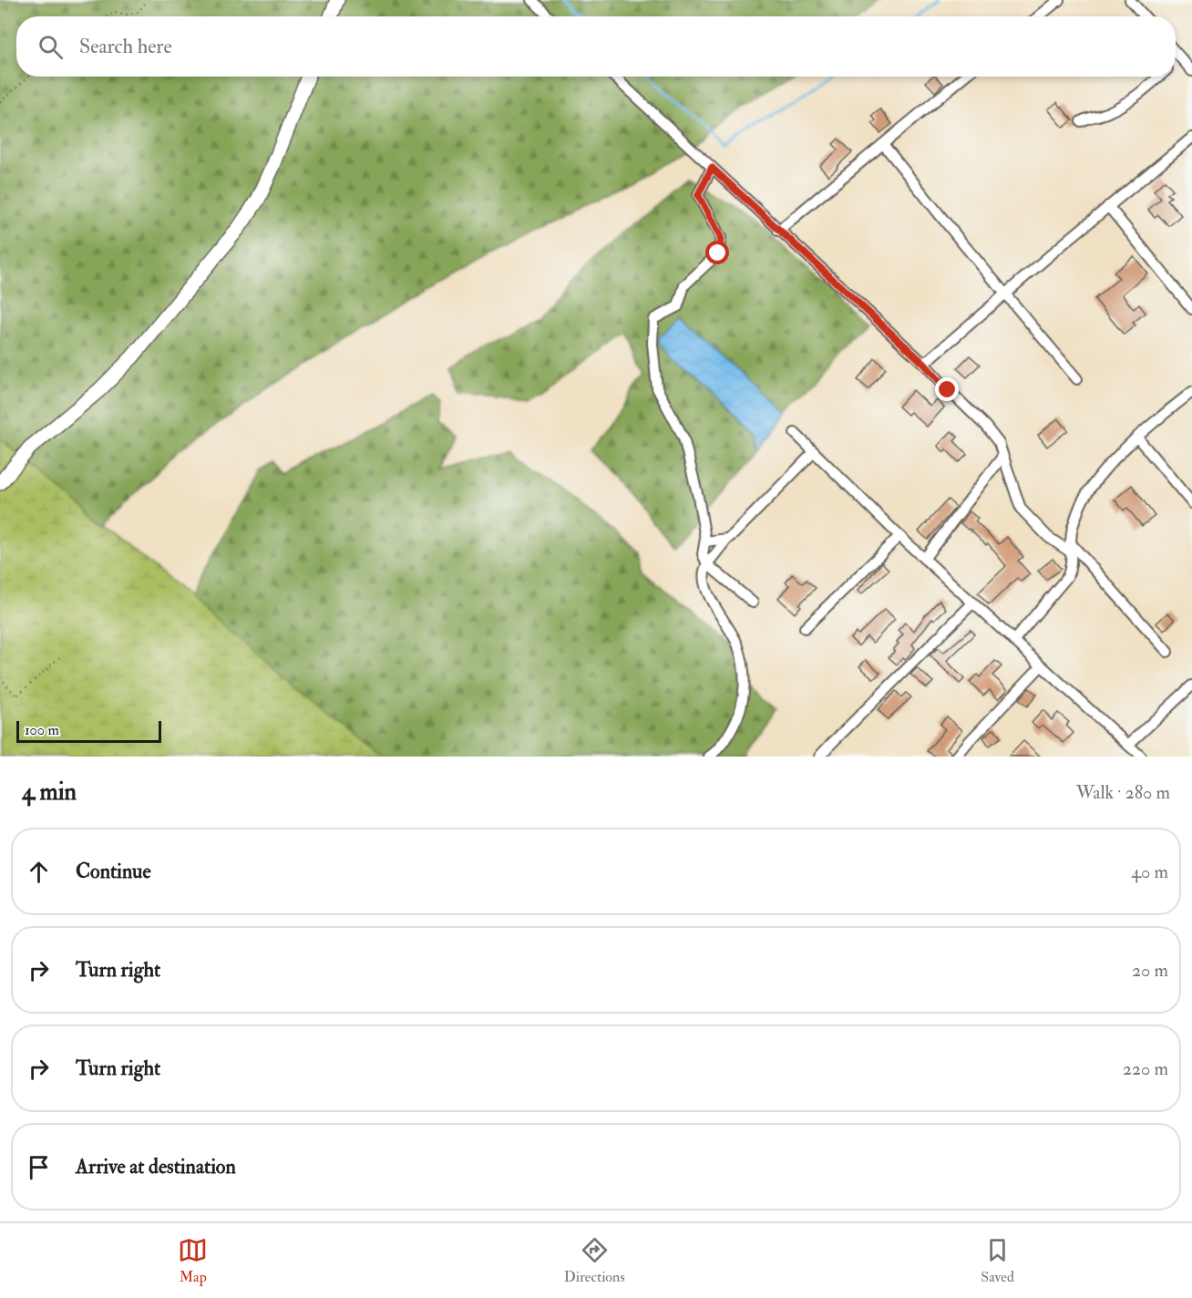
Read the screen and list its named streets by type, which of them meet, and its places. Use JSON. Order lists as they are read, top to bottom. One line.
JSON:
{"scale_bar":"100 m","page":{"search":"Search here","scale":"100 m","heading":["4 min","Walk · 280 m"],"list":[["Continue","40 m"],["Turn right","20 m"],["Turn right","220 m"],"Arrive at destination"],"nav":["Map","Directions","Saved"]}}
